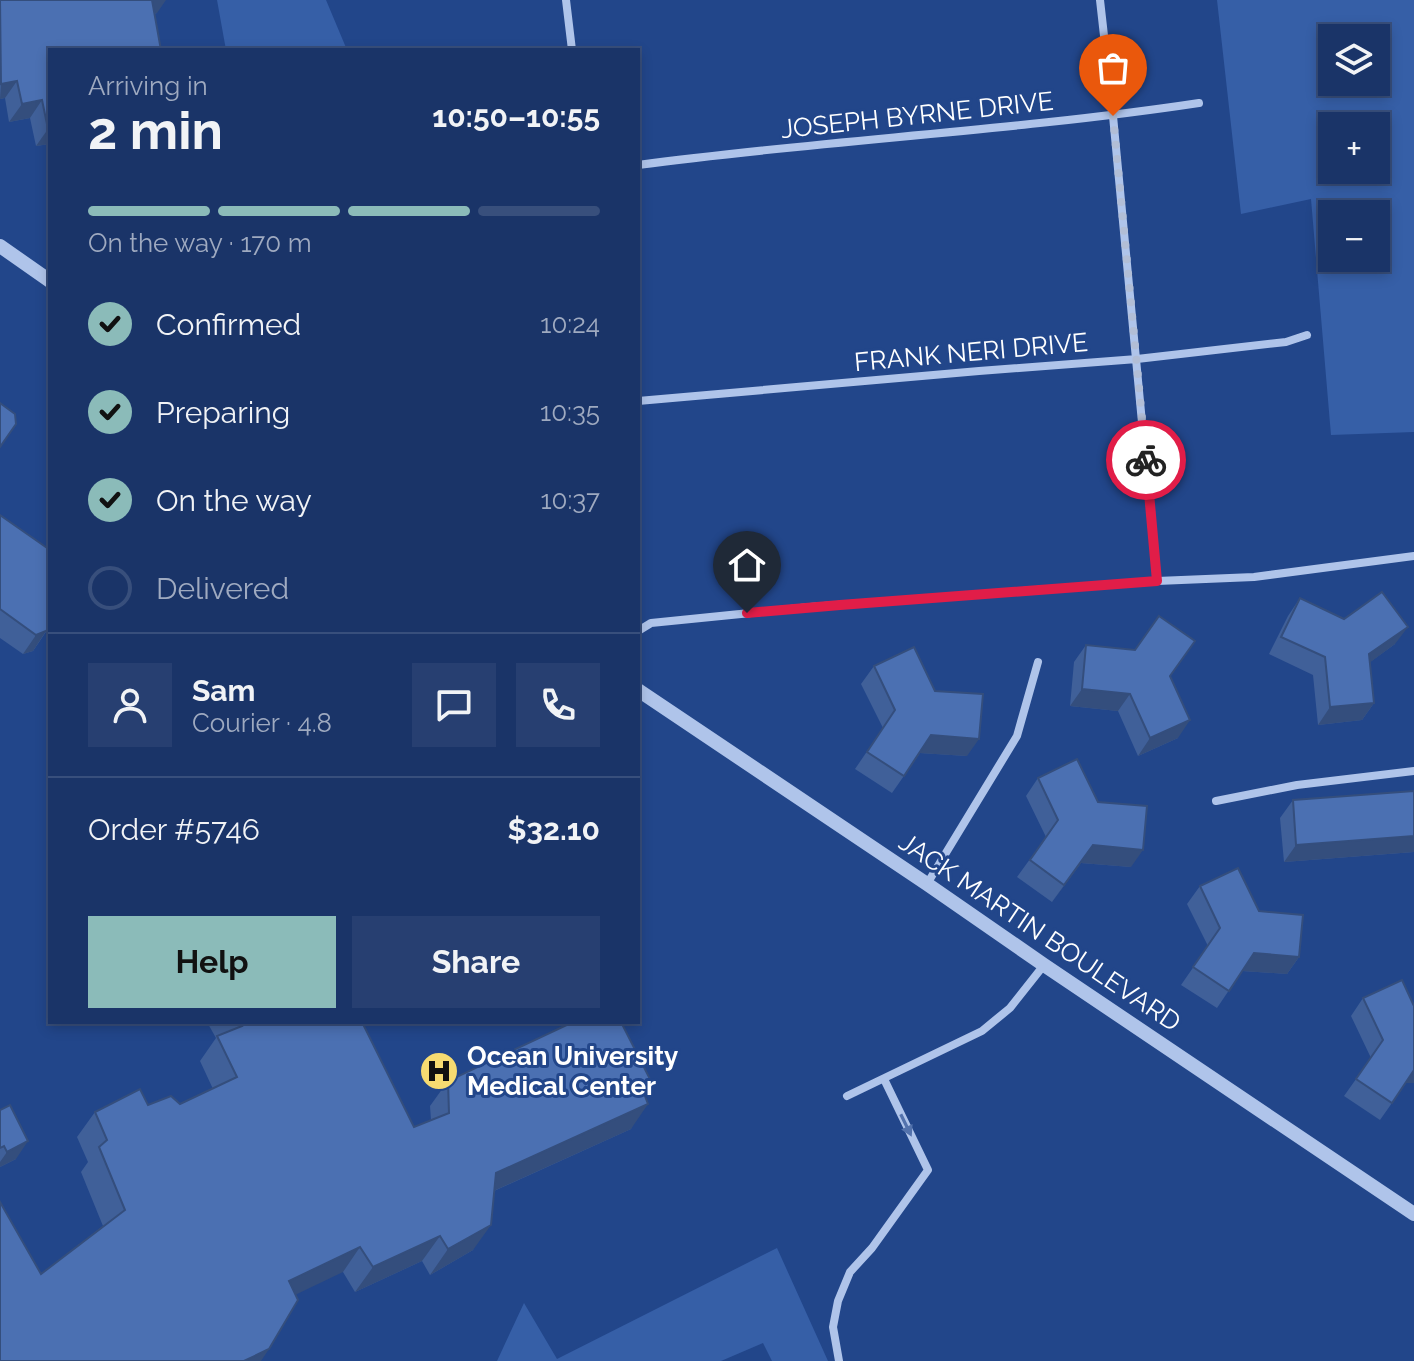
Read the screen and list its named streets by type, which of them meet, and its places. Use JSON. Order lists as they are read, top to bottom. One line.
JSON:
{"streets":{"street":["JOSEPH BYRNE DRIVE","FRANK NERI DRIVE","JACK MARTIN BOULEVARD"]},"places":{"hospital":["Ocean University Medical Center"]},"page":{"map_buttons":["+","−"],"heading":["2 min","Arriving in","10:50–10:55"],"panel":["Sam","Courier · 4.8","Order #5746","$32.10"],"bar":"On the way · 170 m","list":[["Confirmed","10:24"],["Preparing","10:35"],["On the way","10:37"],"Delivered"],"buttons":["Help","Share"]}}
